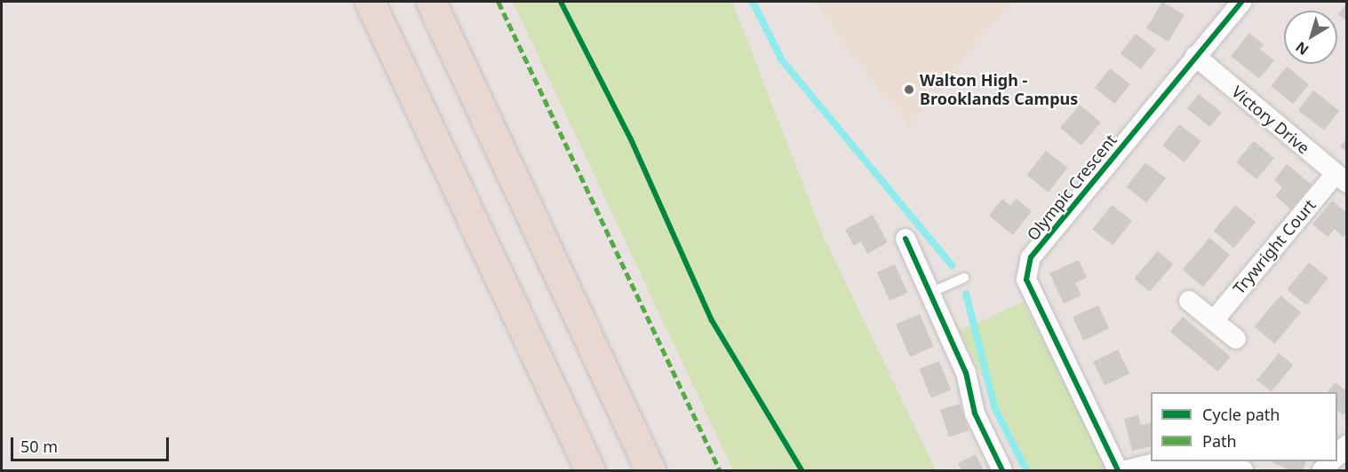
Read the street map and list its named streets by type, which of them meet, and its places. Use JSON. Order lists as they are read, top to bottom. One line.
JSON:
{"streets":{"street":["Victory Drive","Olympic Crescent","Trywright Court"]},"crossings":[["Victory Drive","Olympic Crescent"],["Victory Drive","Trywright Court"]],"places":["Walton High - Brooklands Campus"],"legend":["Cycle path","Path"],"scale_bar":"50 m","north":"bottom left"}
